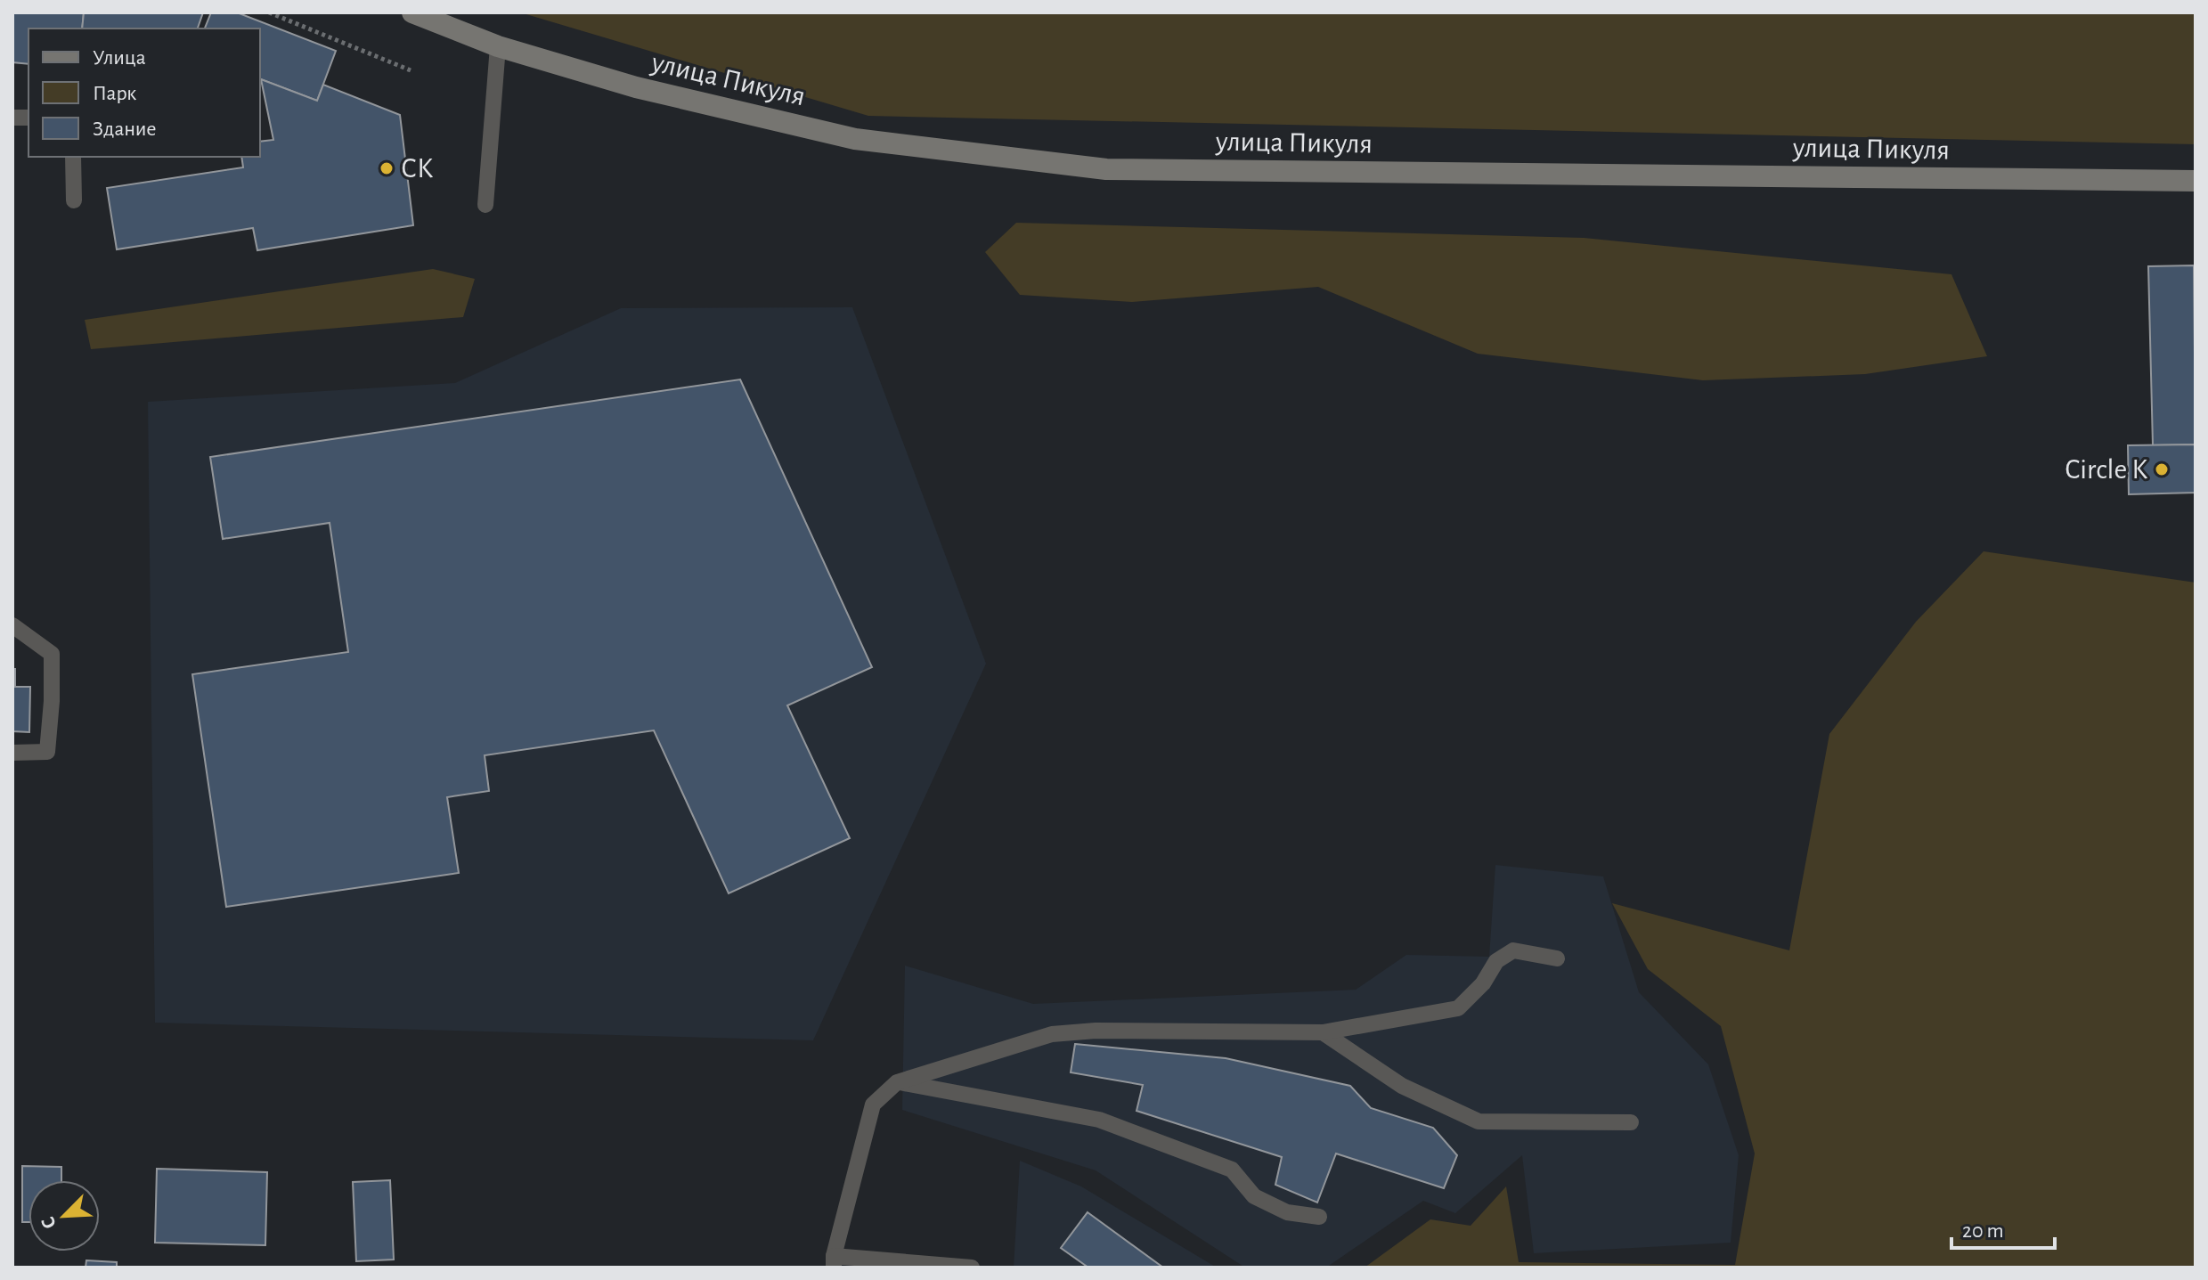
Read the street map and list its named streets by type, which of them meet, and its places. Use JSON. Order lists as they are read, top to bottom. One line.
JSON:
{"streets":{"main road":["улица Пикуля"]},"places":["СК","Circle K"],"legend":["Улица","Парк","Здание"],"scale_bar":"20 m","north":"bottom left"}
